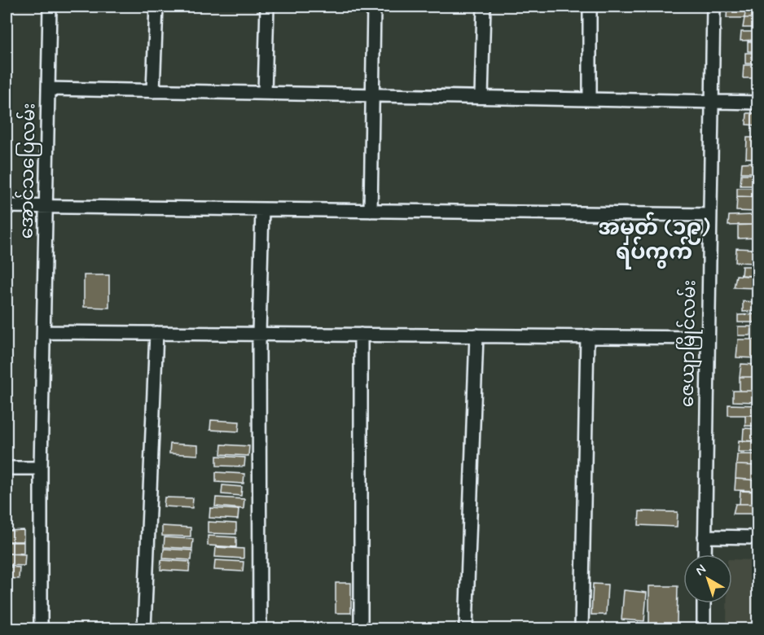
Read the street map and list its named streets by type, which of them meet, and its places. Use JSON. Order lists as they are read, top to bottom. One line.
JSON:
{"streets":{"street":["အောင်သပြေလမ်း","ဇေယျာမြိုင်လမ်း"]},"districts":["အမှတ် (၁၉) ရပ်ကွက်"],"north":"top left"}
